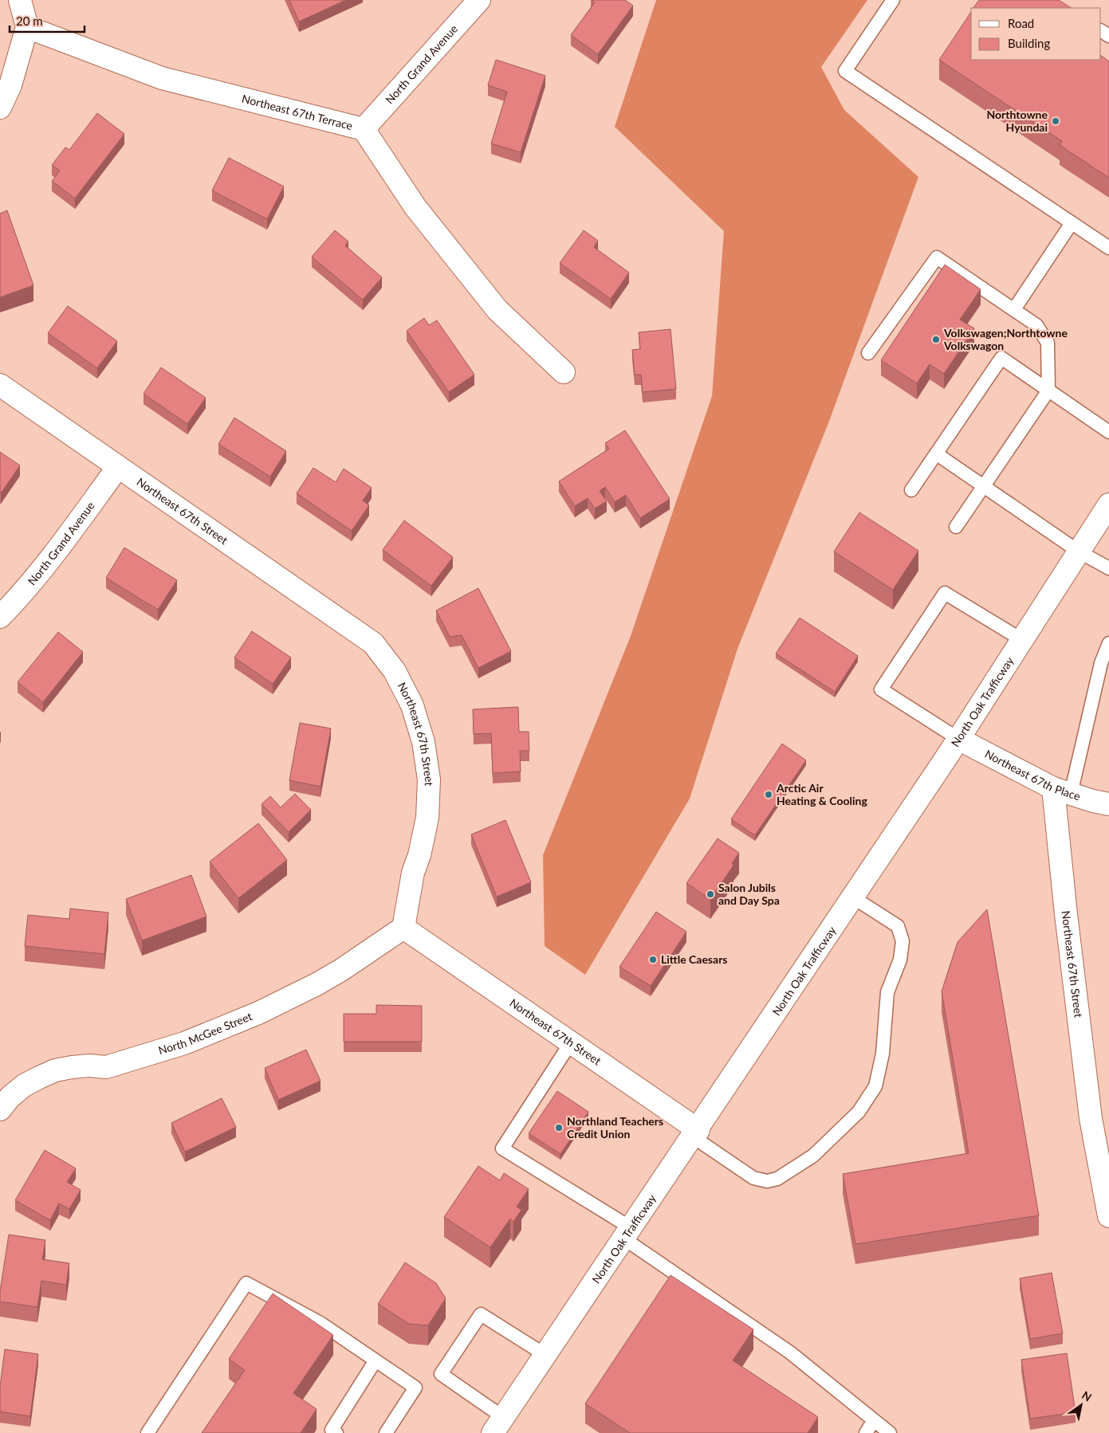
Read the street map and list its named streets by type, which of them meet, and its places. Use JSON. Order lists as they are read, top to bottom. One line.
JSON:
{"streets":{"street":["North Grand Avenue","Northeast 67th Terrace","Northeast 67th Street","North Oak Trafficway","Northeast 67th Place","North McGee Street"]},"crossings":[["North Grand Avenue","Northeast 67th Terrace"],["North Grand Avenue","Northeast 67th Street"],["Northeast 67th Street","North Oak Trafficway"],["Northeast 67th Street","Northeast 67th Place"],["Northeast 67th Street","North McGee Street"],["North Oak Trafficway","Northeast 67th Place"]],"places":["Northtowne Hyundai","Volkswagen;Northtowne Volkswagon","Arctic Air Heating & Cooling","Salon Jubils and Day Spa","Little Caesars","Northland Teachers Credit Union"],"legend":["Road","Building"],"scale_bar":"20 m","north":"top right"}
